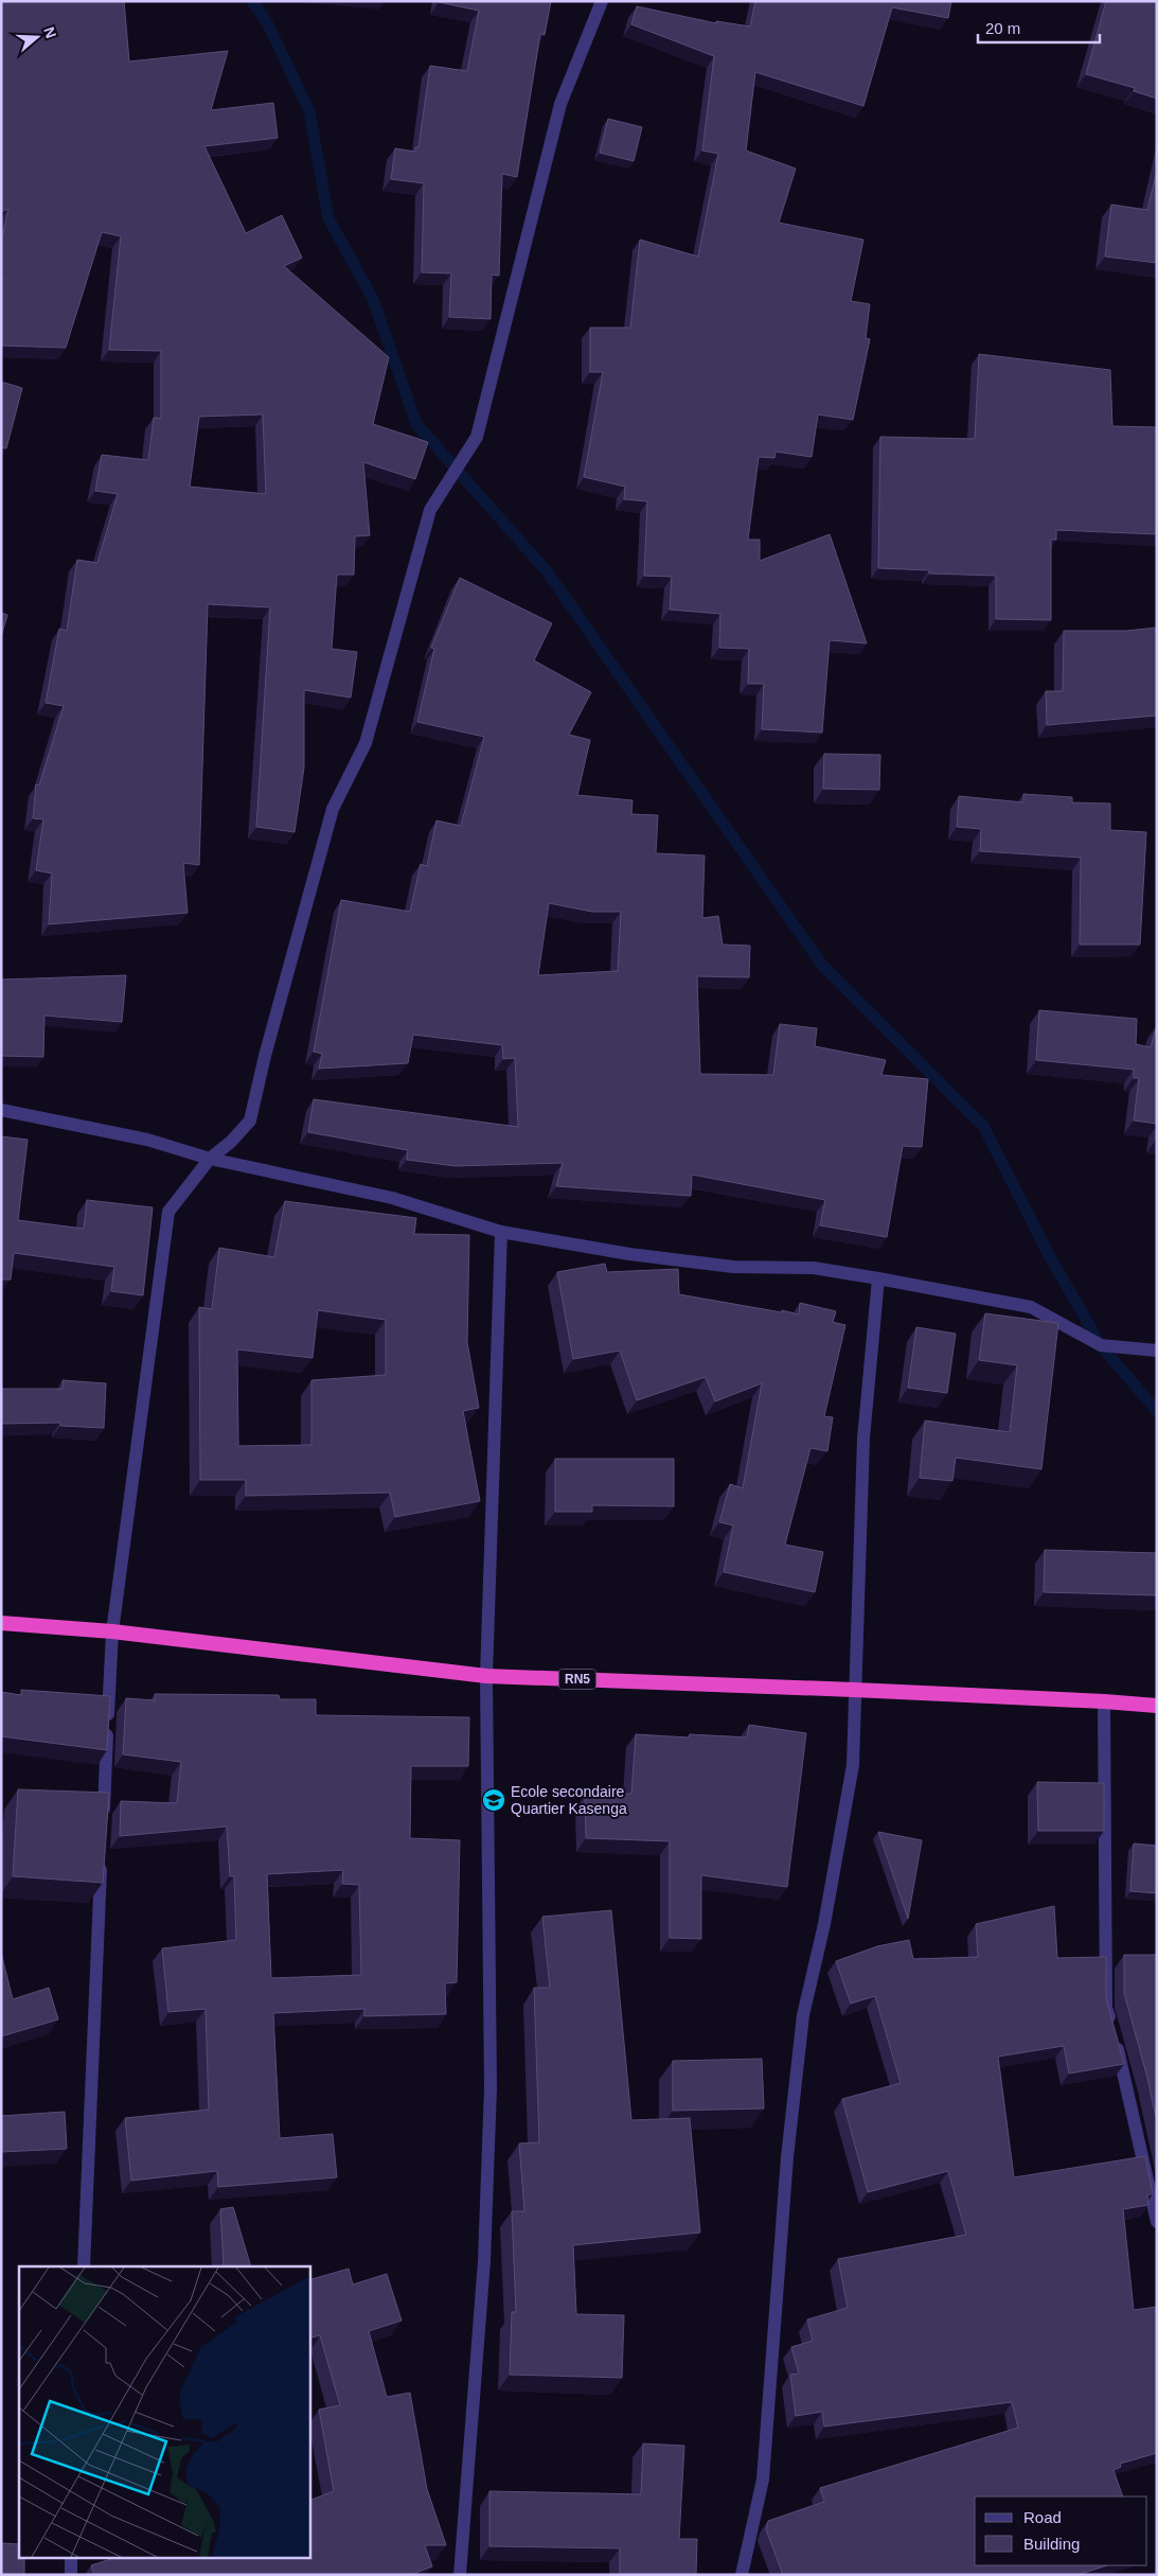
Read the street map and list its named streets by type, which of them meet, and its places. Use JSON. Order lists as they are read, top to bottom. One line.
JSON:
{"streets":{"highway":["RN5"]},"places":{"school or university":["Ecole secondaire Quartier Kasenga"]},"legend":["Road","Building"],"scale_bar":"20 m","north":"right"}
